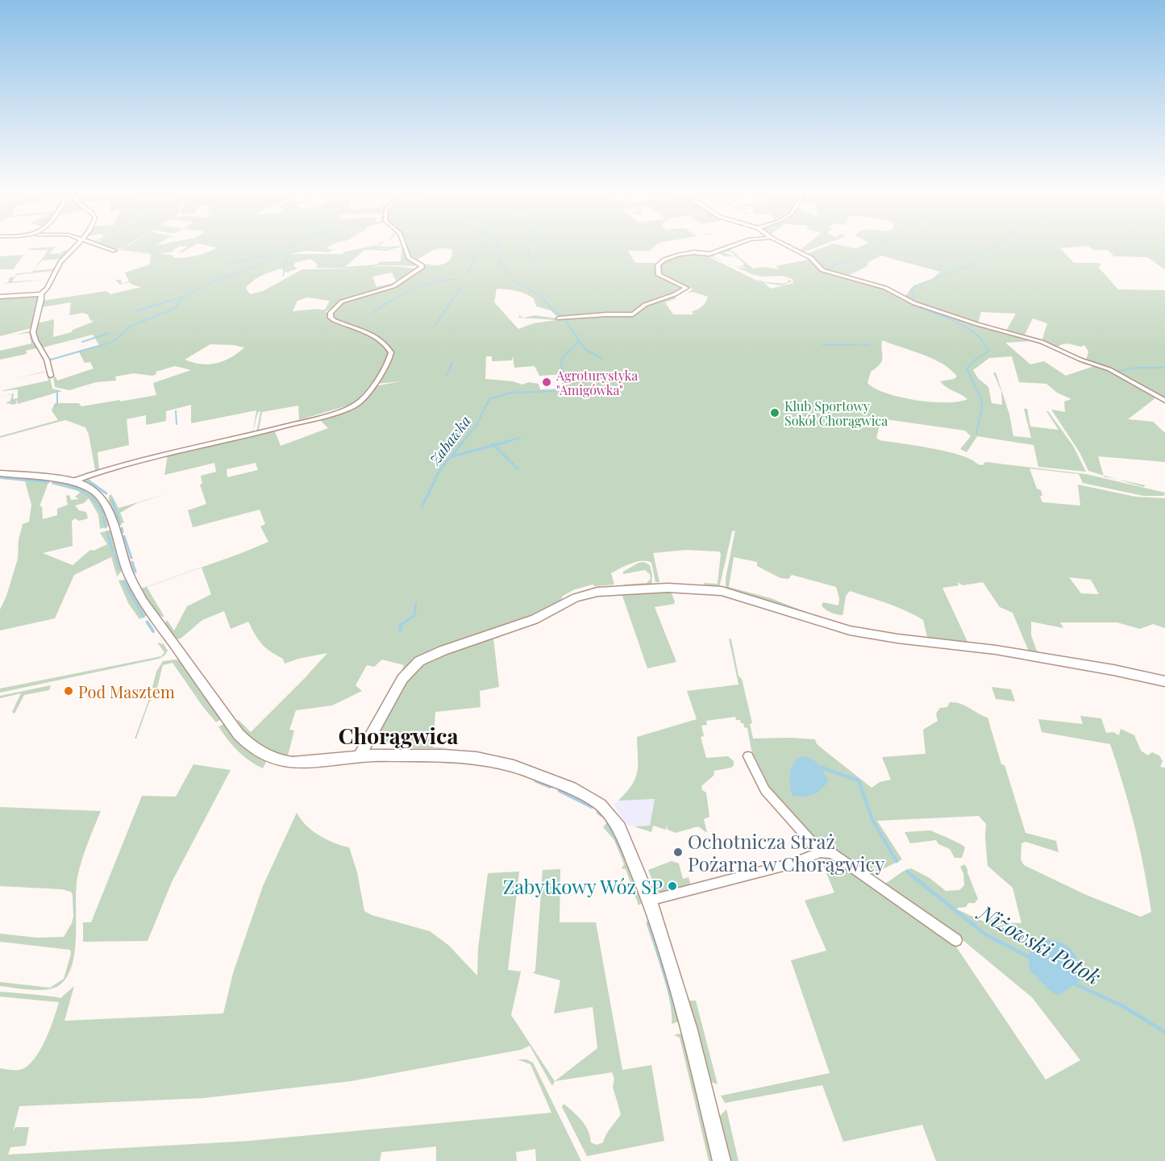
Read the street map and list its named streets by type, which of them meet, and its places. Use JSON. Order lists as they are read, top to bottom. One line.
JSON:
{"districts":["Chorągwica"],"water":["Zabawka","Niżowski Potok"],"places":["Agroturystyka \"Amigówka\"","Klub Sportowy Sokół Chorągwica","Pod Masztem","Ochotnicza Straż Pożarna w Chorągwicy","Zabytkowy Wóz SP"]}
